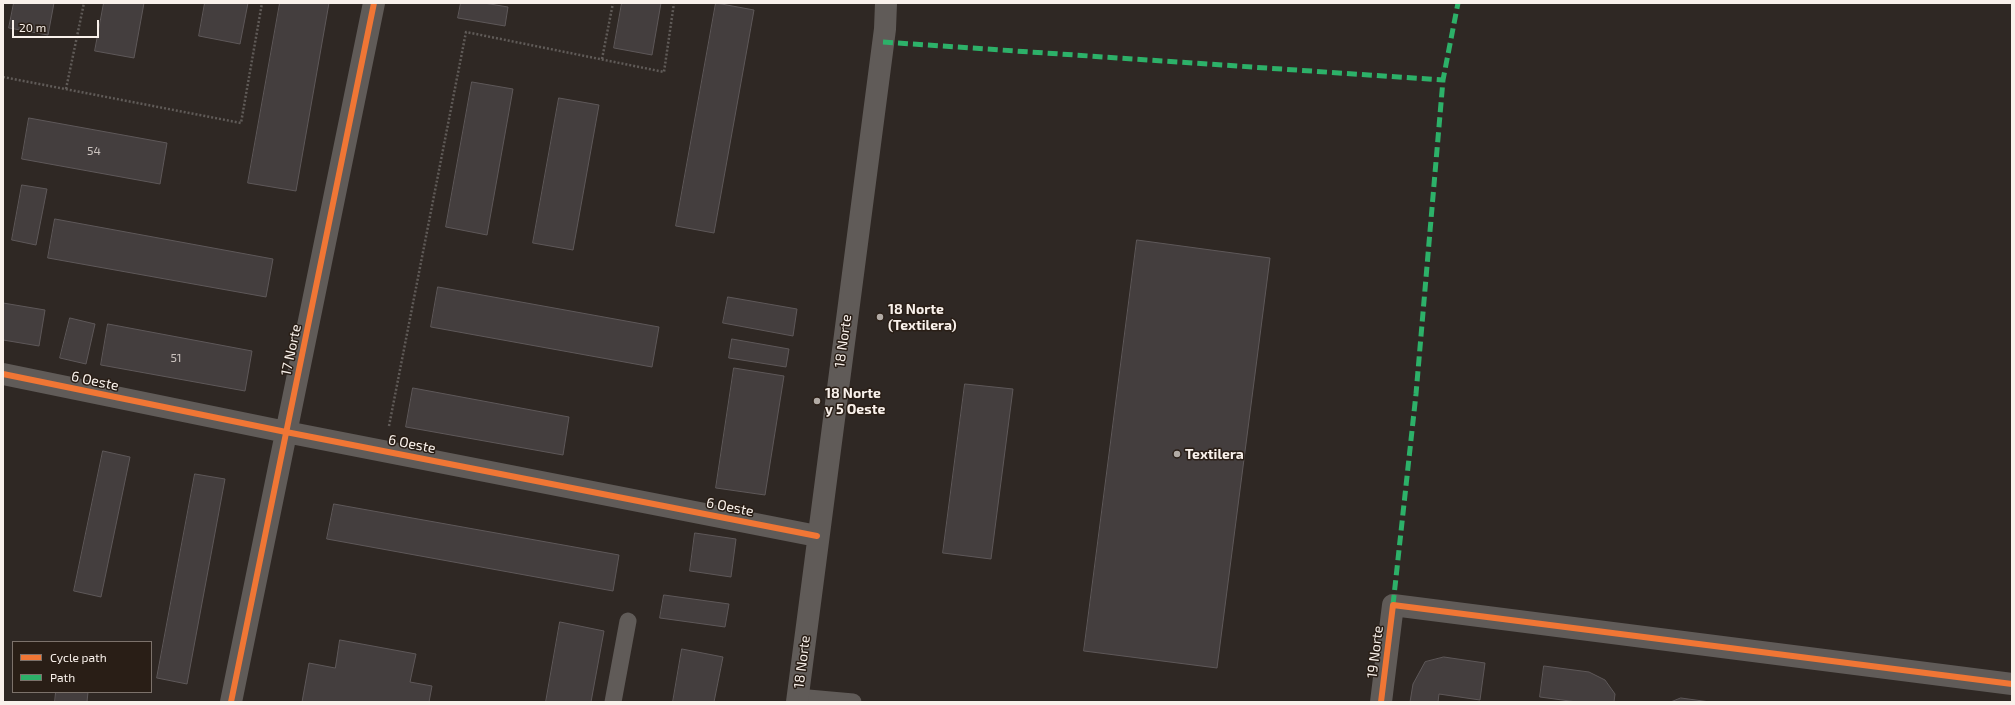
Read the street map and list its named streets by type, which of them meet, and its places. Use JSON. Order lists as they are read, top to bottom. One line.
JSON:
{"streets":{"street":["18 Norte","17 Norte","6 Oeste","19 Norte"]},"crossings":[["18 Norte","6 Oeste"],["17 Norte","6 Oeste"]],"places":["18 Norte (Textilera)","18 Norte y 5 Oeste","Textilera"],"house_numbers":["54","51"],"legend":["Cycle path","Path"],"scale_bar":"20 m"}
